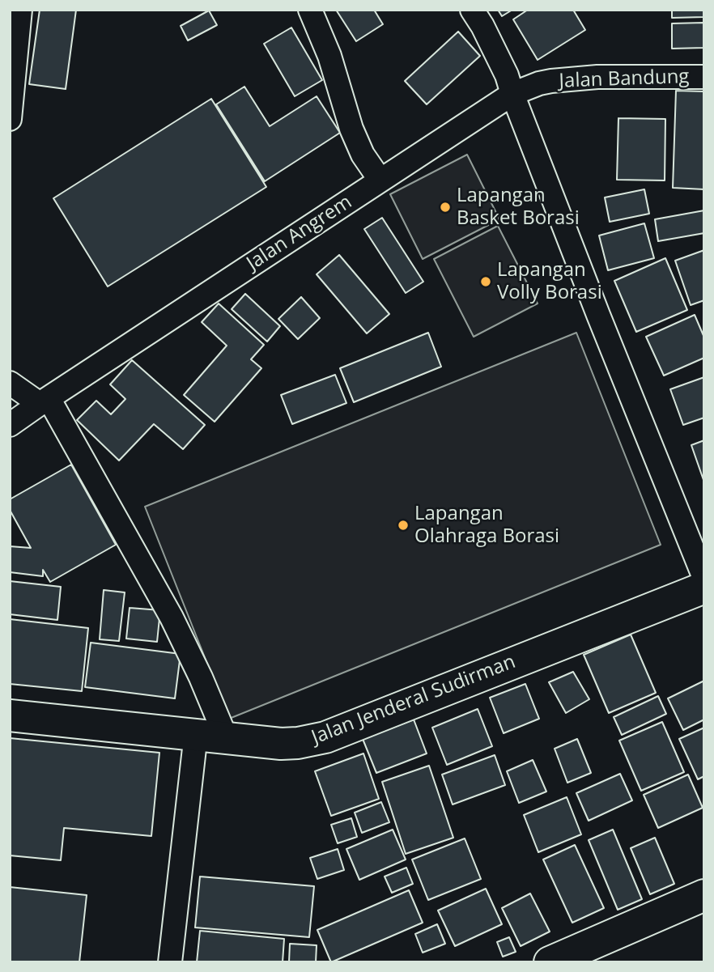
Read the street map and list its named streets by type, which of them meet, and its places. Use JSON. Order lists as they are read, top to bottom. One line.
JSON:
{"streets":{"highway":["Jalan Jenderal Sudirman"],"street":["Jalan Bandung","Jalan Angrem"]},"crossings":[["Jalan Bandung","Jalan Angrem"]],"places":["Lapangan Basket Borasi","Lapangan Volly Borasi","Lapangan Olahraga Borasi"]}
